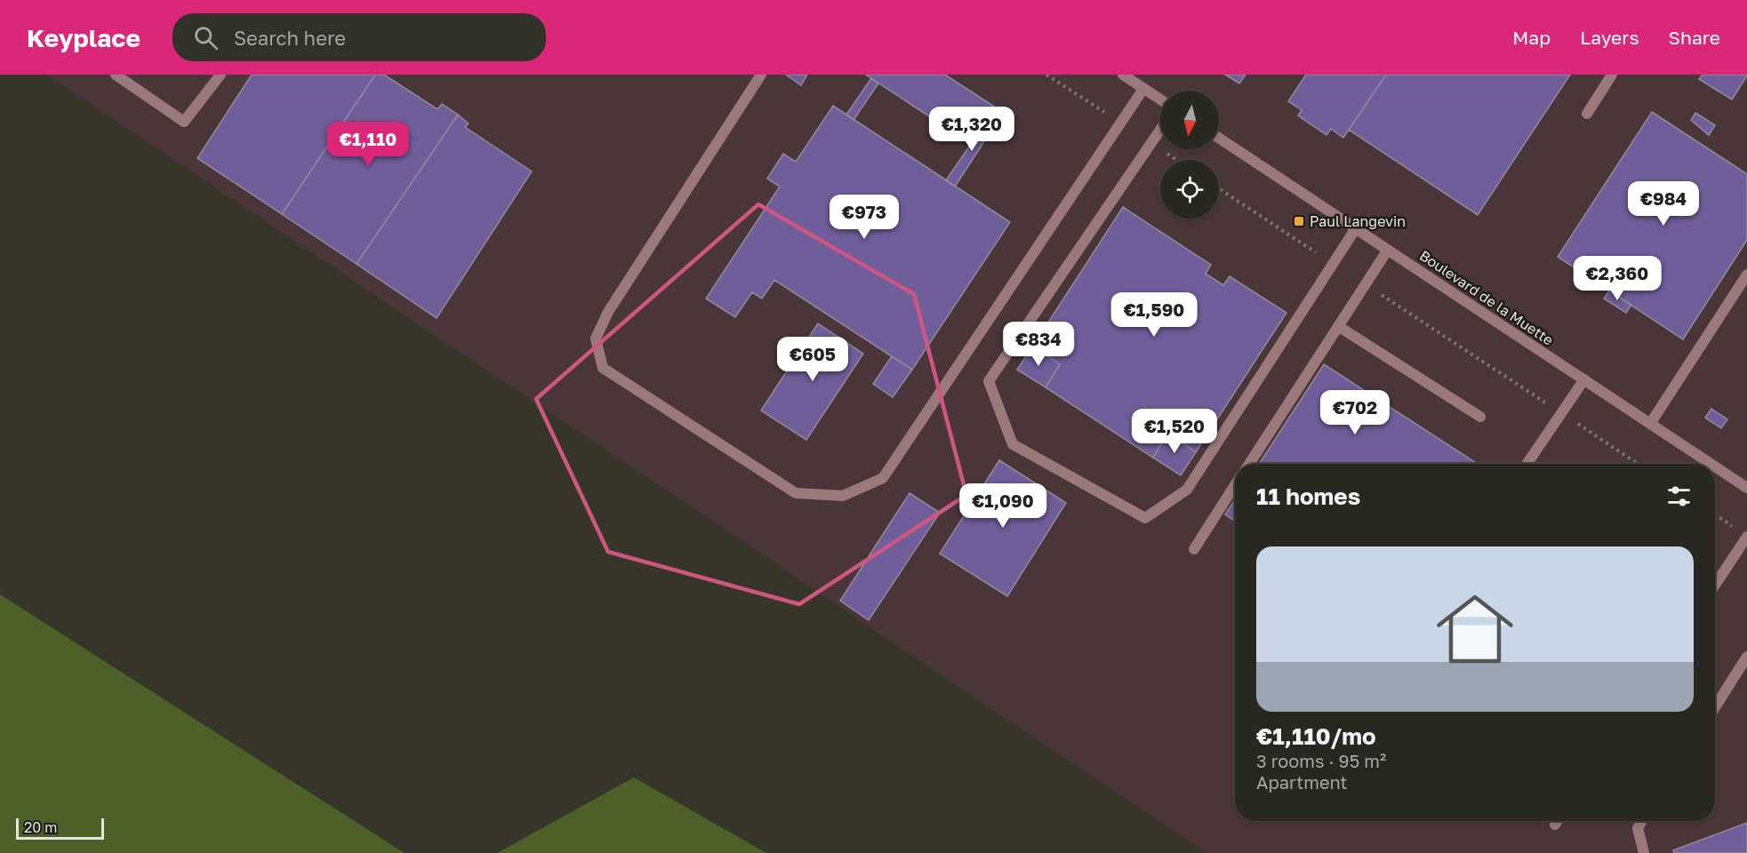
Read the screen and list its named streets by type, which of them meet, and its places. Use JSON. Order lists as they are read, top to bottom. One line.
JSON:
{"streets":{"street":["Boulevard de la Muette"]},"places":{"transit":["Paul Langevin"]},"scale_bar":"20 m","north":"bottom","page":{"header":"Keyplace","search":"Search here","nav":["Map","Layers","Share"],"price":["€1,320","€1,110","€984","€973","€2,360","€1,590","€834","€605","€702","€1,520","€1,090"],"heading":"11 homes","list":[{"name":"€1,110/mo","note":"3 rooms · 95 m² · Apartment"}],"scale":"20 m"}}
